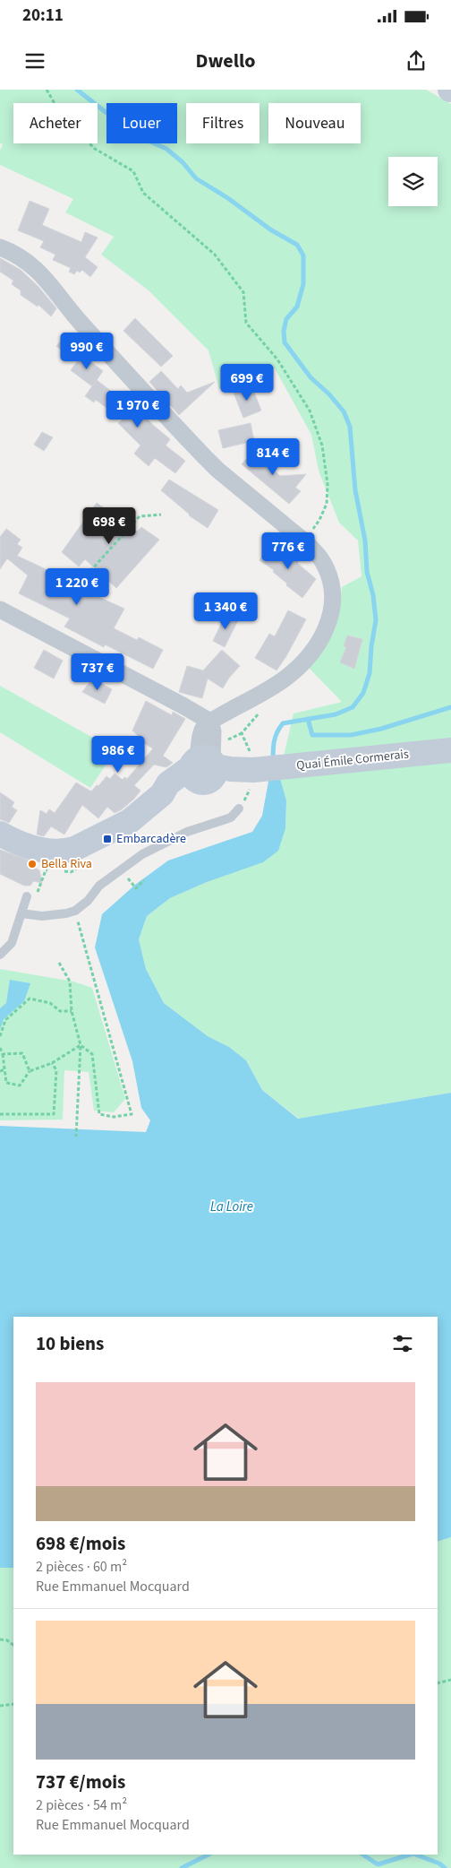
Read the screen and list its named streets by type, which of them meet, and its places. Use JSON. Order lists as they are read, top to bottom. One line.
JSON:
{"streets":{"street":["Quai Émile Cormerais"]},"water":["La Loire"],"places":{"transit":["Embarcadère"],"other":["Bella Riva"]},"page":{"status":"20:11","header":"Dwello","chip":["Acheter","Louer","Filtres","Nouveau"],"price":["990 €","699 €","1 970 €","814 €","698 €","776 €","1 220 €","1 340 €","737 €","986 €"],"heading":"10 biens","list":[{"name":"698 €/mois","note":"2 pièces · 60 m² · Rue Emmanuel Mocquard"},{"name":"737 €/mois","note":"2 pièces · 54 m² · Rue Emmanuel Mocquard"}]}}
